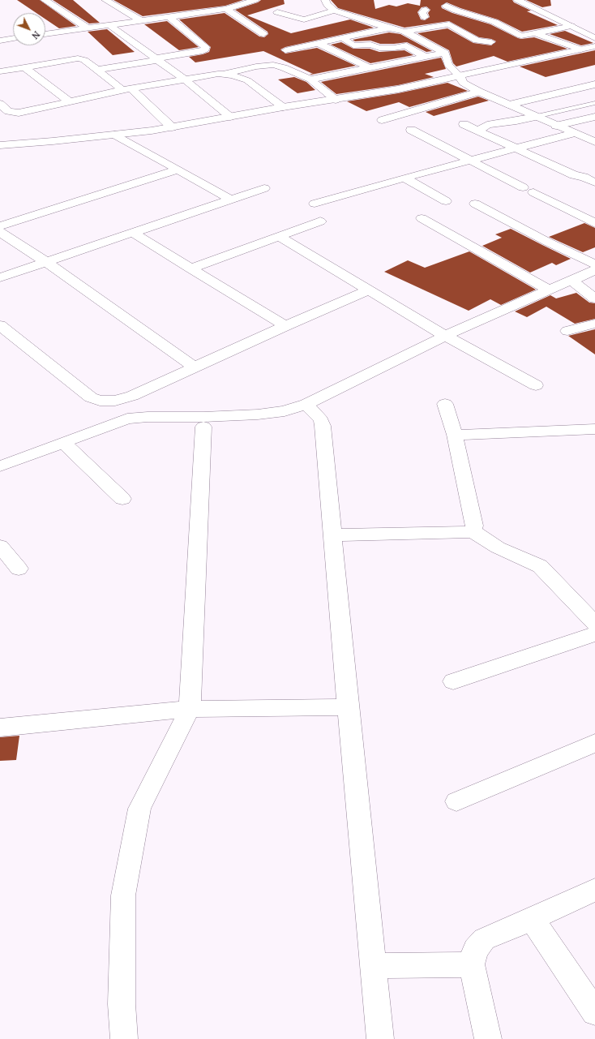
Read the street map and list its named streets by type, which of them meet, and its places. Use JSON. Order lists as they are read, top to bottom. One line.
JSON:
{"north":"bottom right"}
